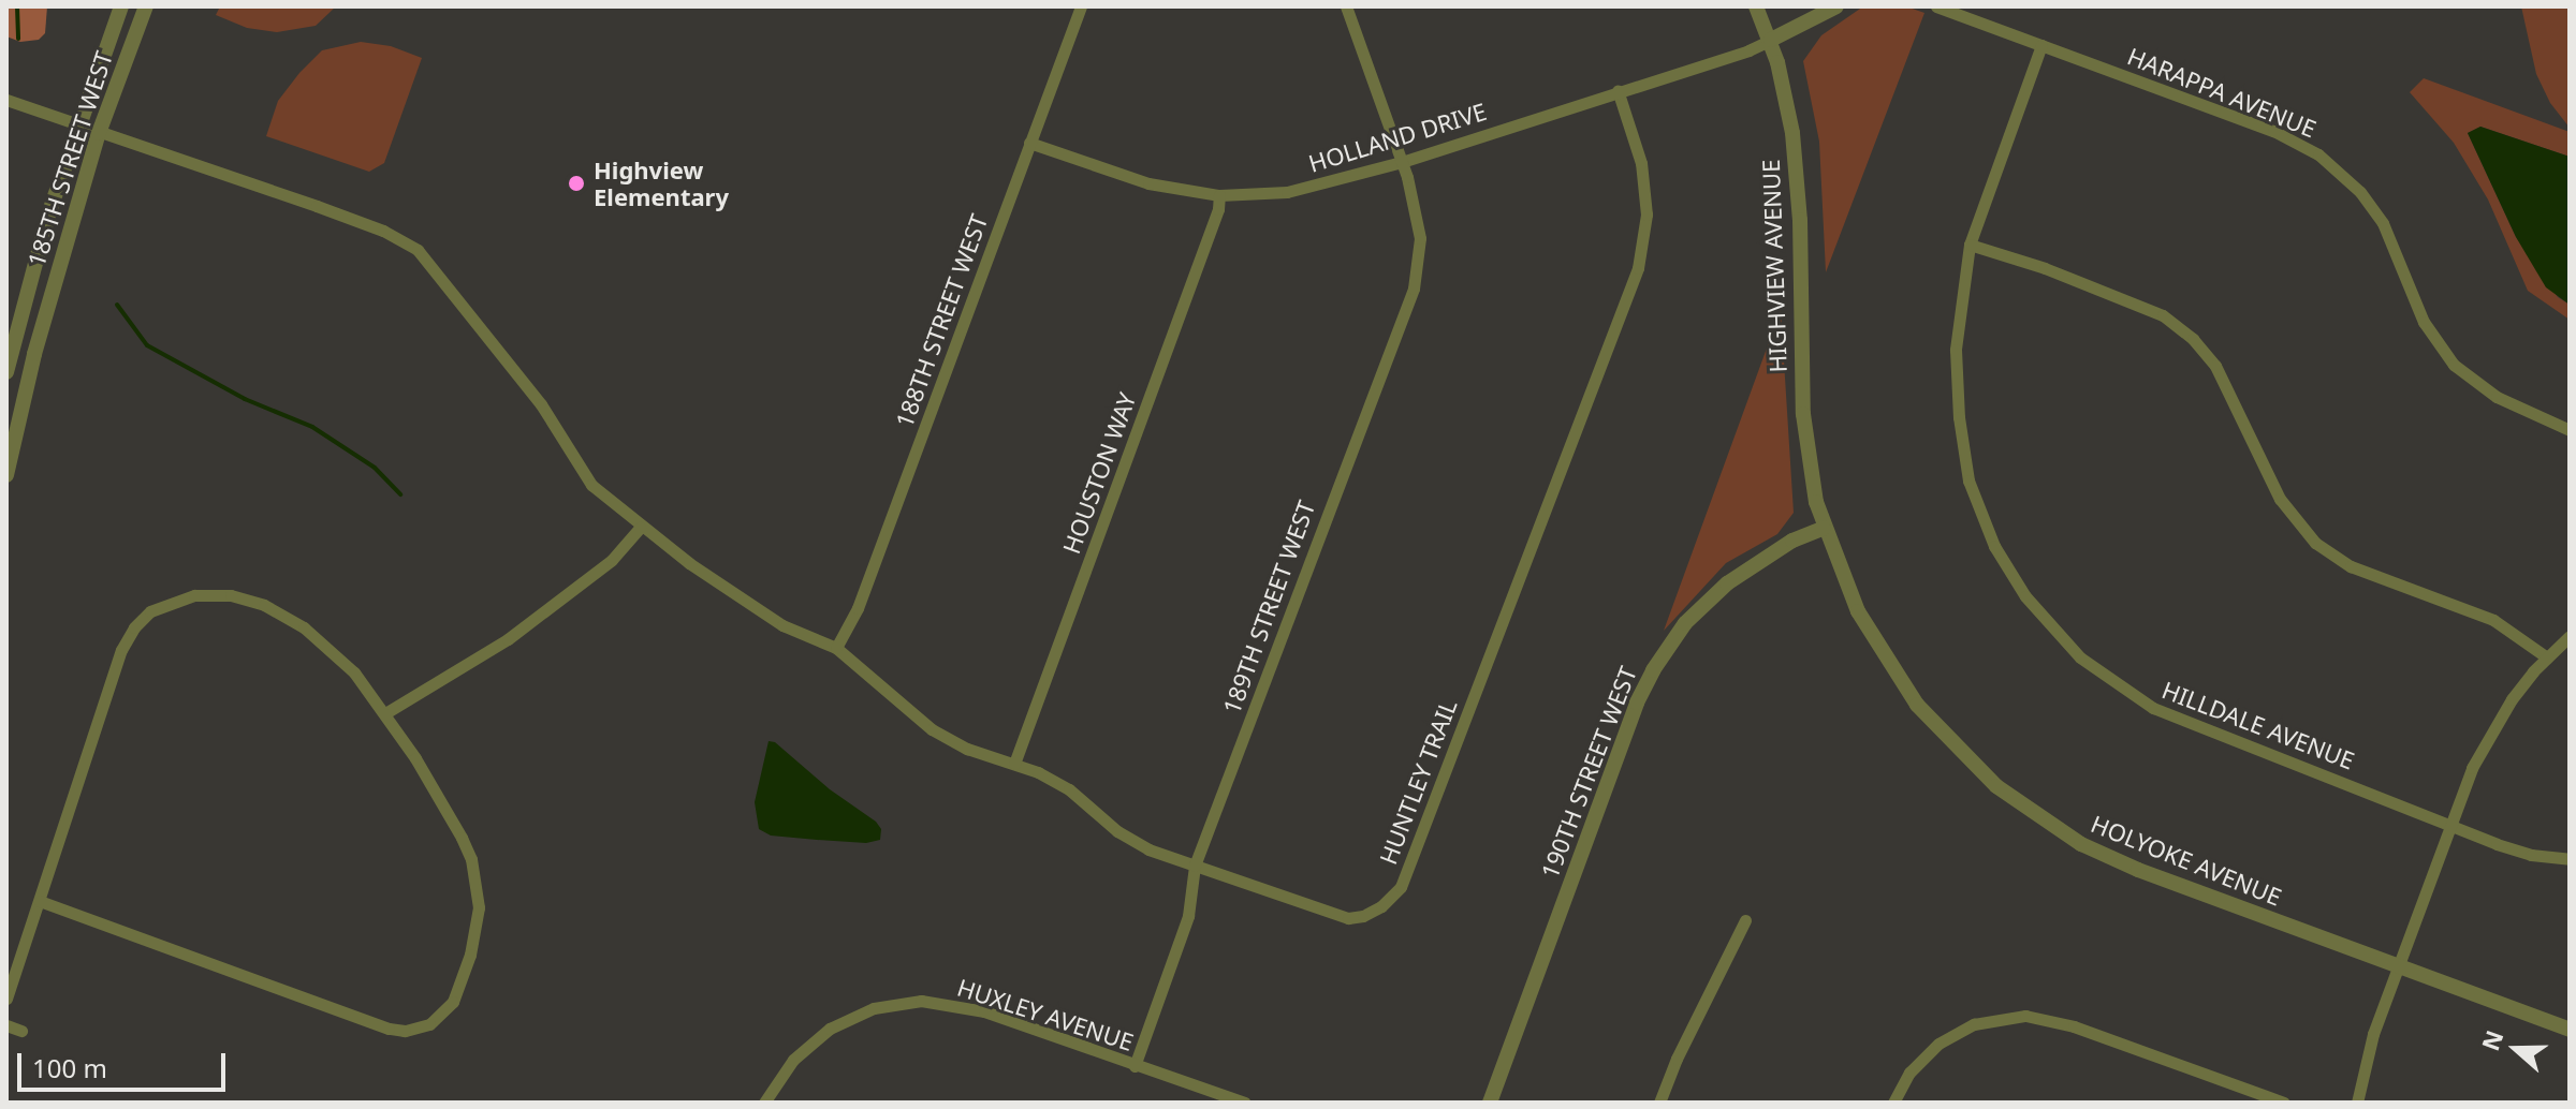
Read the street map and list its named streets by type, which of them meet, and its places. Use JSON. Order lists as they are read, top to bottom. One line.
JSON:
{"streets":{"street":["HARAPPA AVENUE","HOLLAND DRIVE","185TH STREET WEST","HIGHVIEW AVENUE","188TH STREET WEST","HOUSTON WAY","189TH STREET WEST","HILLDALE AVENUE","190TH STREET WEST","HUNTLEY TRAIL","HOLYOKE AVENUE","HUXLEY AVENUE"]},"crossings":[["HARAPPA AVENUE","HILLDALE AVENUE"],["HOLLAND DRIVE","HIGHVIEW AVENUE"],["HOLLAND DRIVE","188TH STREET WEST"],["HOLLAND DRIVE","HOUSTON WAY"],["HOLLAND DRIVE","189TH STREET WEST"],["HOLLAND DRIVE","HUNTLEY TRAIL"],["185TH STREET WEST","HUNTLEY TRAIL"],["HIGHVIEW AVENUE","190TH STREET WEST"],["HIGHVIEW AVENUE","HOLYOKE AVENUE"],["188TH STREET WEST","HUNTLEY TRAIL"],["HOUSTON WAY","HUNTLEY TRAIL"],["189TH STREET WEST","HUNTLEY TRAIL"],["189TH STREET WEST","HUXLEY AVENUE"],["190TH STREET WEST","HOLYOKE AVENUE"]],"places":["Highview Elementary"],"scale_bar":"100 m","north":"left"}
